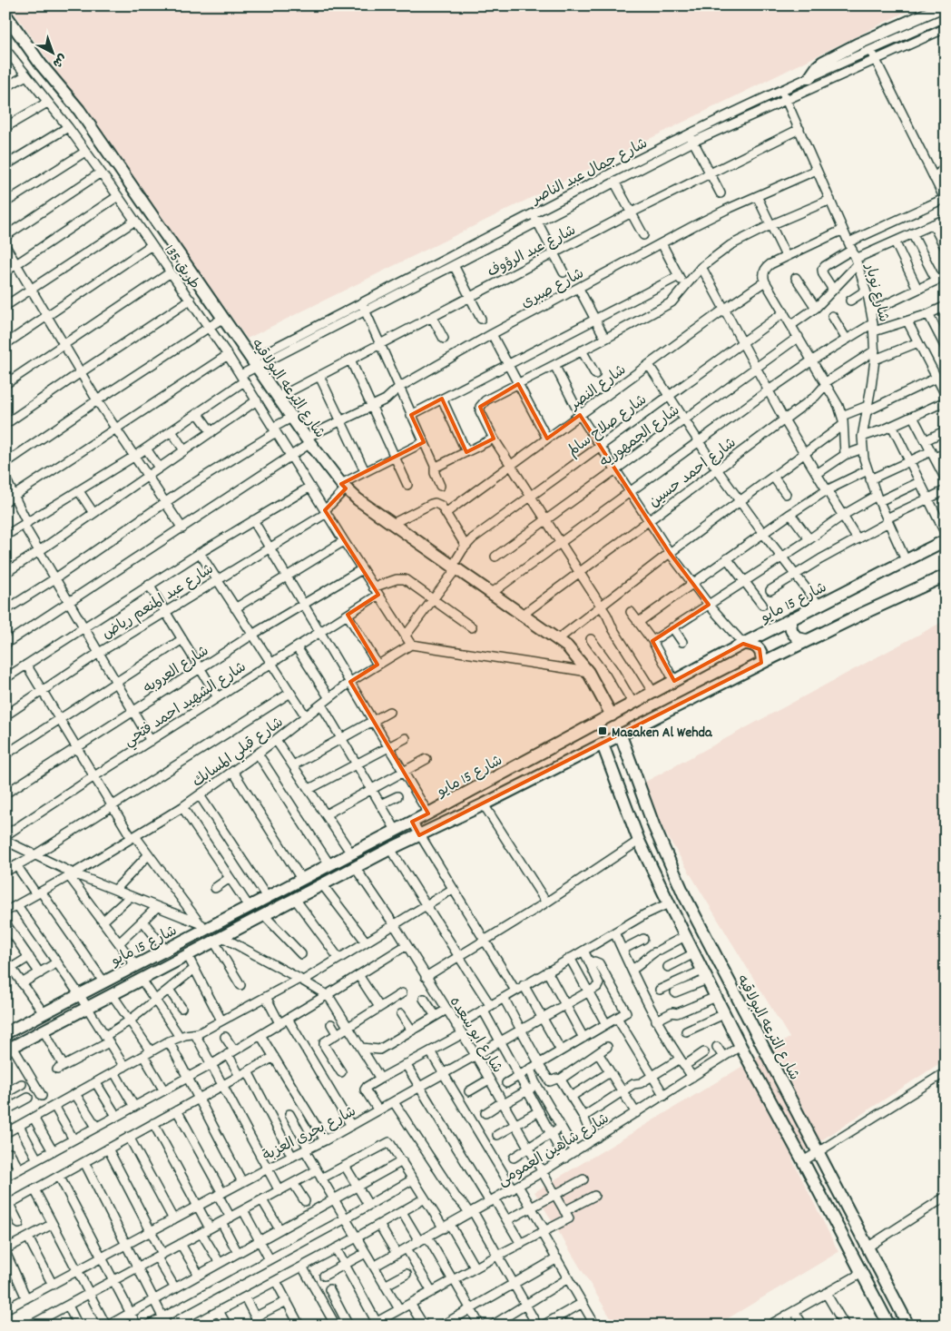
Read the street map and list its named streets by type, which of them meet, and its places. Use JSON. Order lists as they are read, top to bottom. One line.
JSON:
{"streets":{"main road":["شارع الترعه البولاقيه","شارع 15 مايو"],"street":["شارع جمال عبد الناصر","شارع عبد الرؤوف","طريق 135","شارع صبرى","شارع نوبار","شارع النصر","شارع صلاح سالم","شارع الجمهوريه","شارع احمد حسين","شارع عبد المنعم رياض","شارع العروبه","شارع الشهيد احمد فتحي","شارع قبلي المسابك","شارع ابو سعده","شارع بحرى العزبة","شارع شاهين العمومى"]},"crossings":[["شارع جمال عبد الناصر","طريق 135"],["شارع جمال عبد الناصر","شارع نوبار"],["شارع جمال عبد الناصر","شارع الترعه البولاقيه"],["شارع عبد الرؤوف","شارع نوبار"],["شارع عبد الرؤوف","شارع الترعه البولاقيه"],["طريق 135","شارع صبرى"],["طريق 135","شارع صلاح سالم"],["طريق 135","شارع عبد المنعم رياض"],["طريق 135","شارع العروبه"],["طريق 135","شارع الشهيد احمد فتحي"],["طريق 135","شارع قبلي المسابك"],["شارع صبرى","شارع نوبار"],["شارع صبرى","شارع الترعه البولاقيه"],["شارع نوبار","شارع احمد حسين"],["شارع نوبار","شارع 15 مايو"],["شارع الترعه البولاقيه","شارع صلاح سالم"],["شارع الترعه البولاقيه","شارع احمد حسين"],["شارع الترعه البولاقيه","شارع عبد المنعم رياض"],["شارع الترعه البولاقيه","شارع 15 مايو"],["شارع 15 مايو","شارع ابو سعده"],["شارع ابو سعده","شارع بحرى العزبة"],["شارع ابو سعده","شارع شاهين العمومى"]],"places":{"transit":["Masaken Al Wehda"]},"north":"bottom right"}
